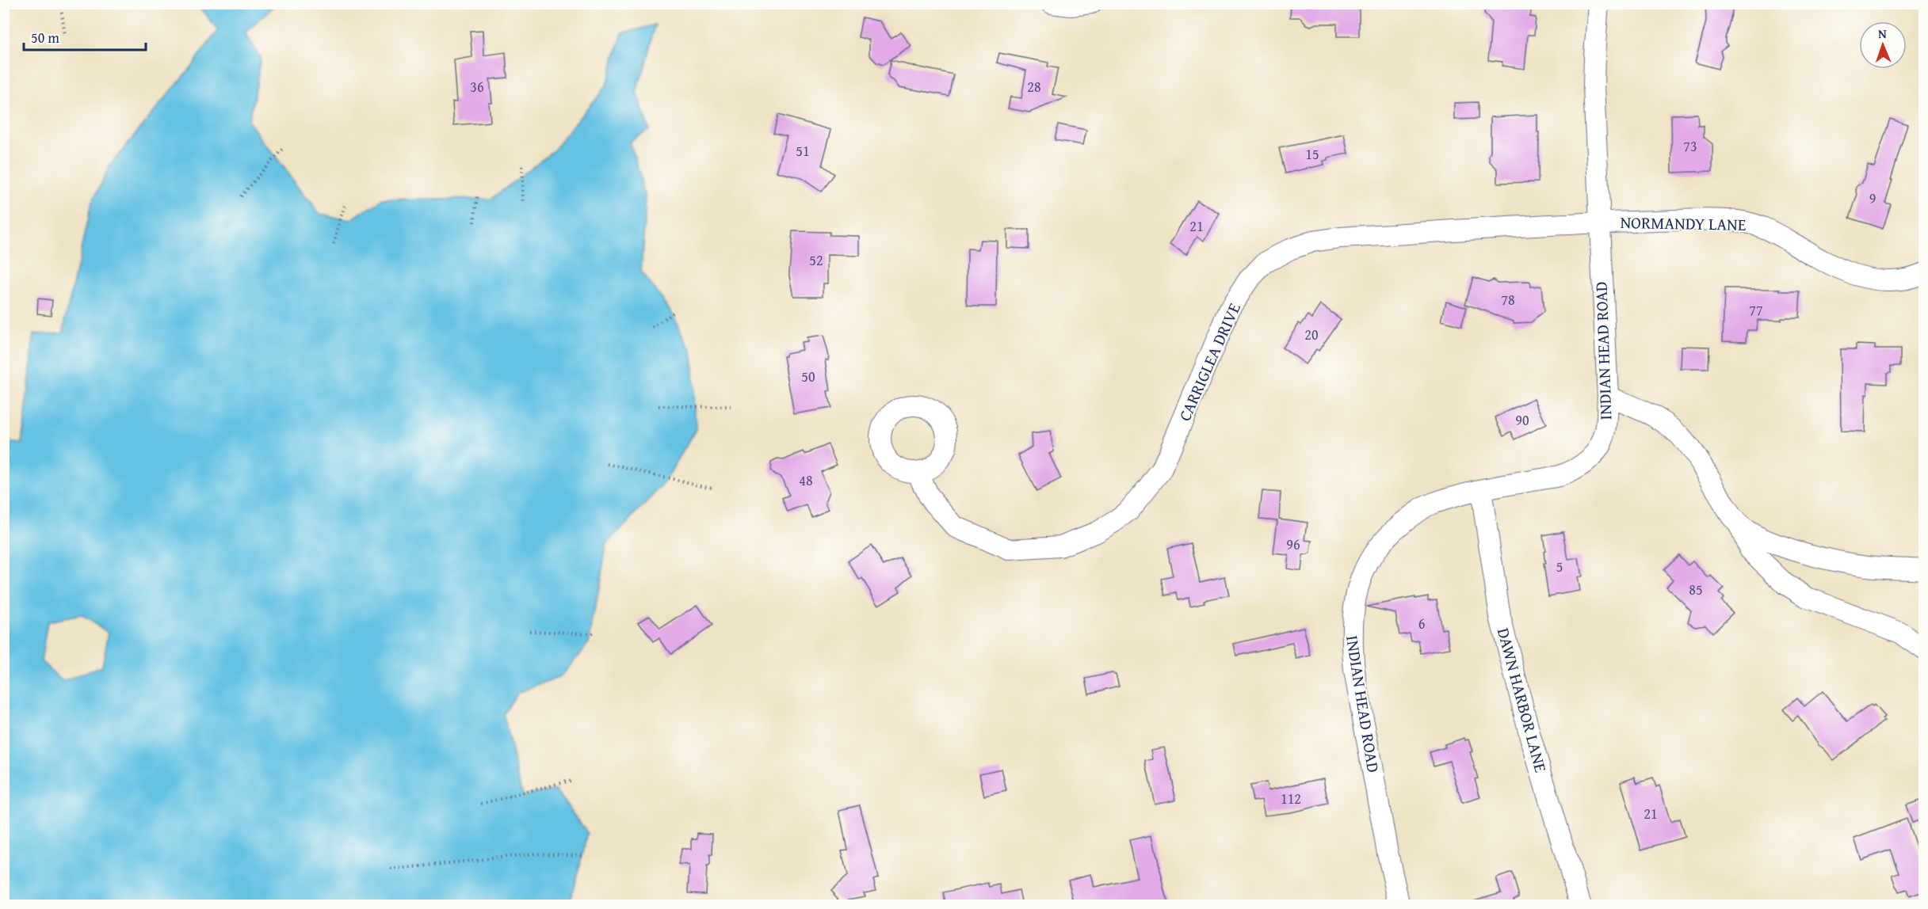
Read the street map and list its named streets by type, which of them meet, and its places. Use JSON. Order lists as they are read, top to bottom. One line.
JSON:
{"streets":{"street":["NORMANDY LANE","INDIAN HEAD ROAD","CARRIGLEA DRIVE","DAWN HARBOR LANE"]},"crossings":[["NORMANDY LANE","INDIAN HEAD ROAD"],["NORMANDY LANE","CARRIGLEA DRIVE"],["INDIAN HEAD ROAD","CARRIGLEA DRIVE"],["INDIAN HEAD ROAD","DAWN HARBOR LANE"]],"house_numbers":["36","28","73","51","15","9","21","52","78","77","20","50","90","48","96","5","85","6","112","21"],"scale_bar":"50 m","north":"top"}
